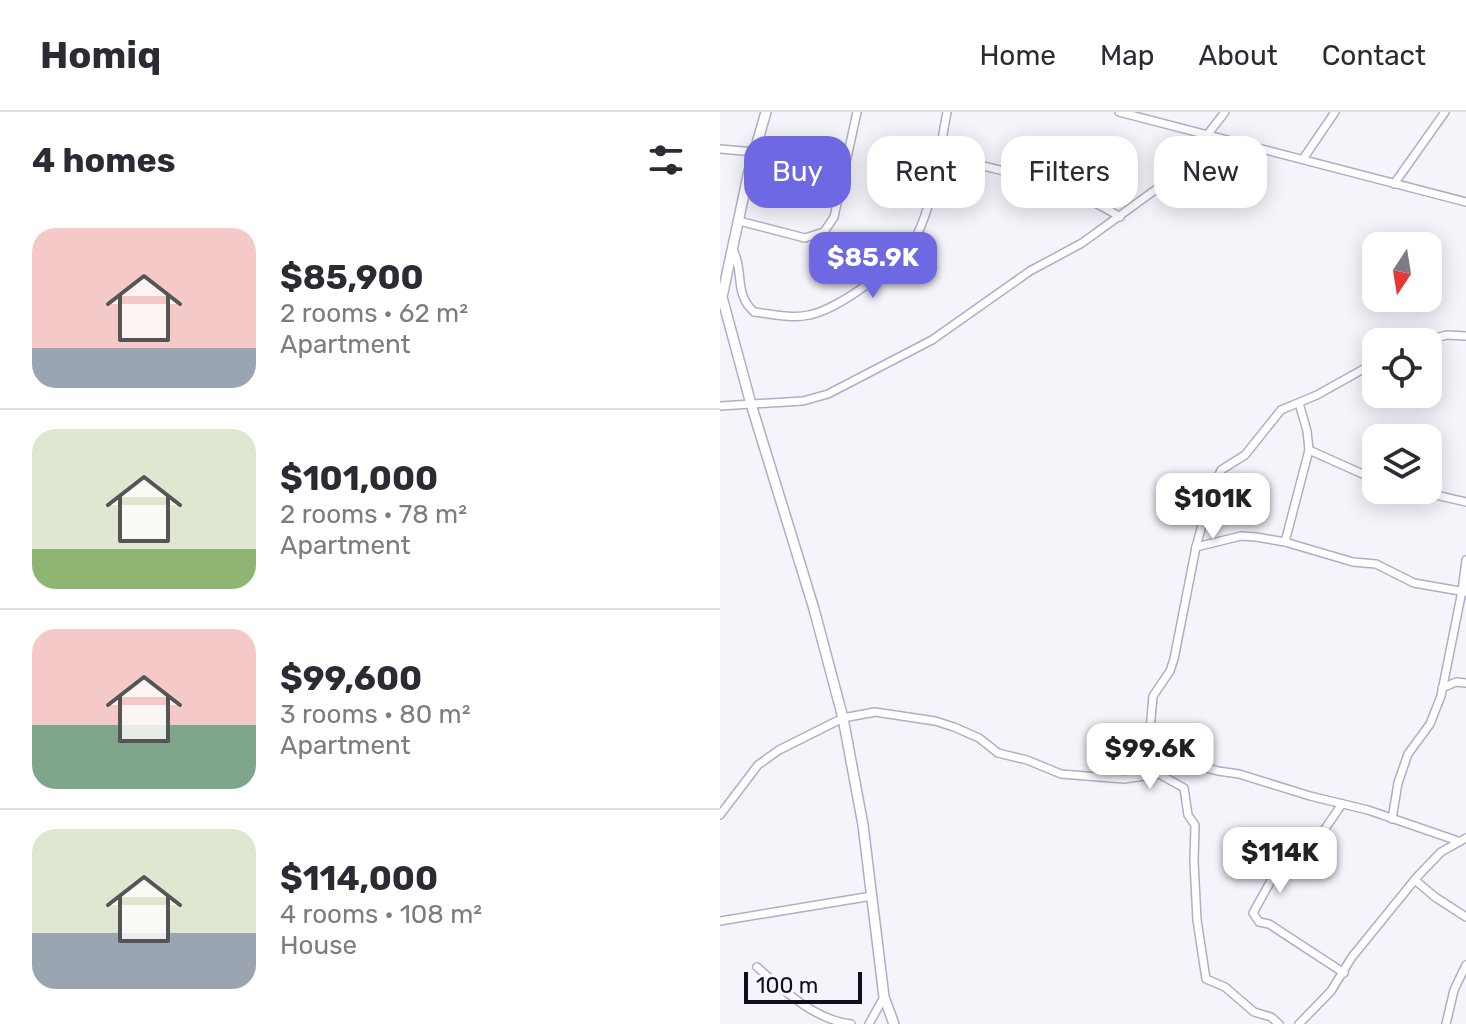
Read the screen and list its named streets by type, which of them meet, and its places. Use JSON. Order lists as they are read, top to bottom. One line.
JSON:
{"scale_bar":"100 m","north":"bottom","page":{"header":"Homiq","nav":["Home","Map","About","Contact"],"heading":"4 homes","chip":["Buy","Rent","Filters","New"],"list":[{"name":"$85,900","note":"2 rooms · 62 m² · Apartment"},{"name":"$101,000","note":"2 rooms · 78 m² · Apartment"},{"name":"$99,600","note":"3 rooms · 80 m² · Apartment"},{"name":"$114,000","note":"4 rooms · 108 m² · House"}],"price":["$85.9K","$101K","$99.6K","$114K"],"scale":"100 m"}}
